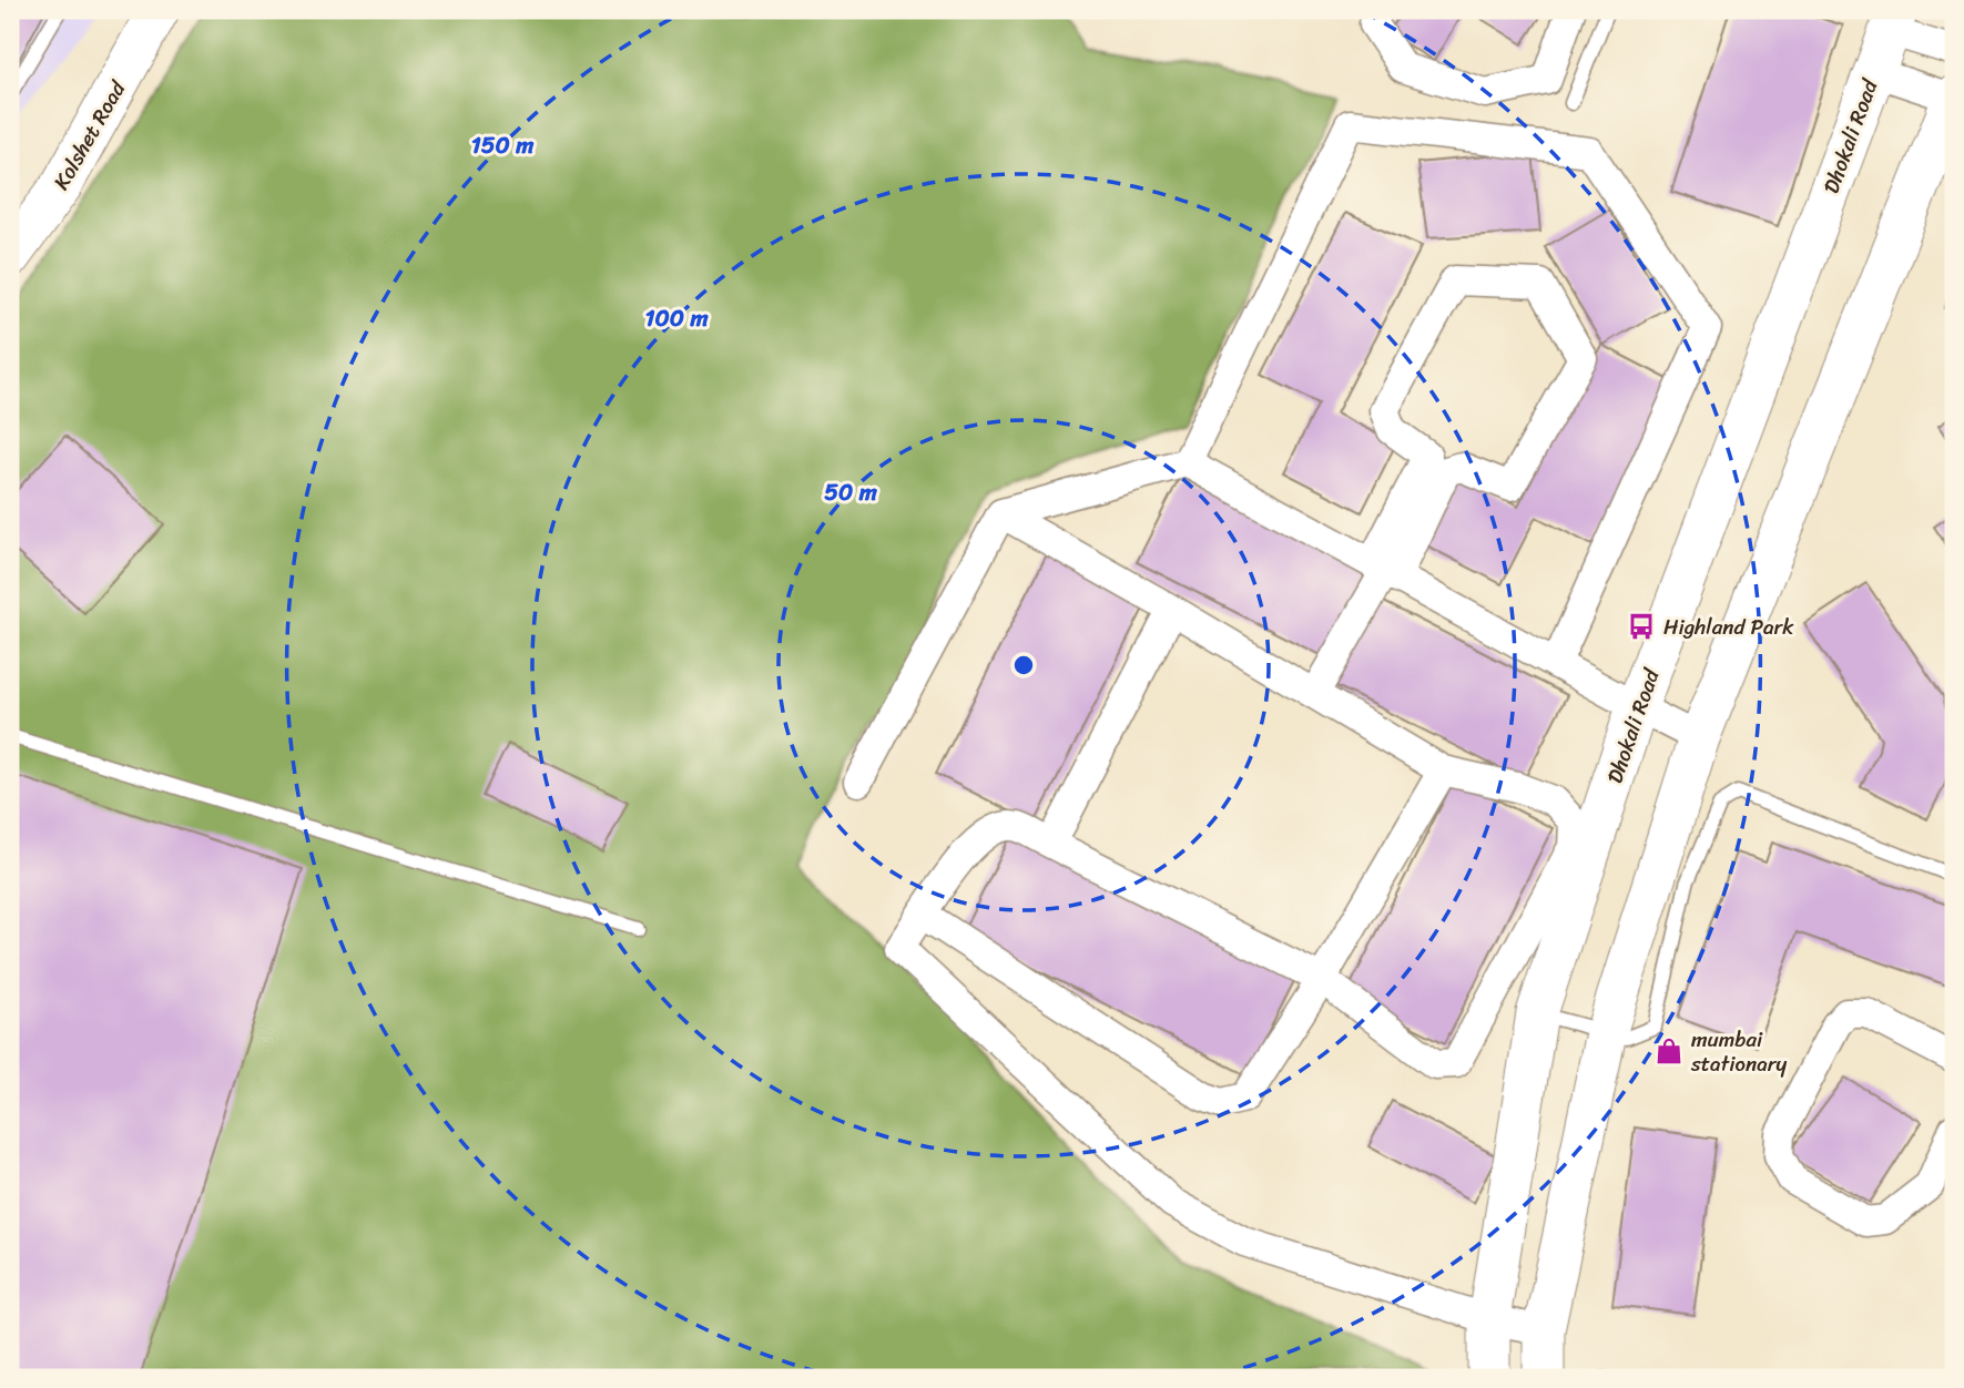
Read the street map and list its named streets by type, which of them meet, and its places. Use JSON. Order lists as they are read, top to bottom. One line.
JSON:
{"streets":{"street":["Kolshet Road","Dhokali Road"]},"places":{"bus stop":["Highland Park"],"shop":["mumbai stationary"]},"rings":["150 m","100 m","50 m"]}
